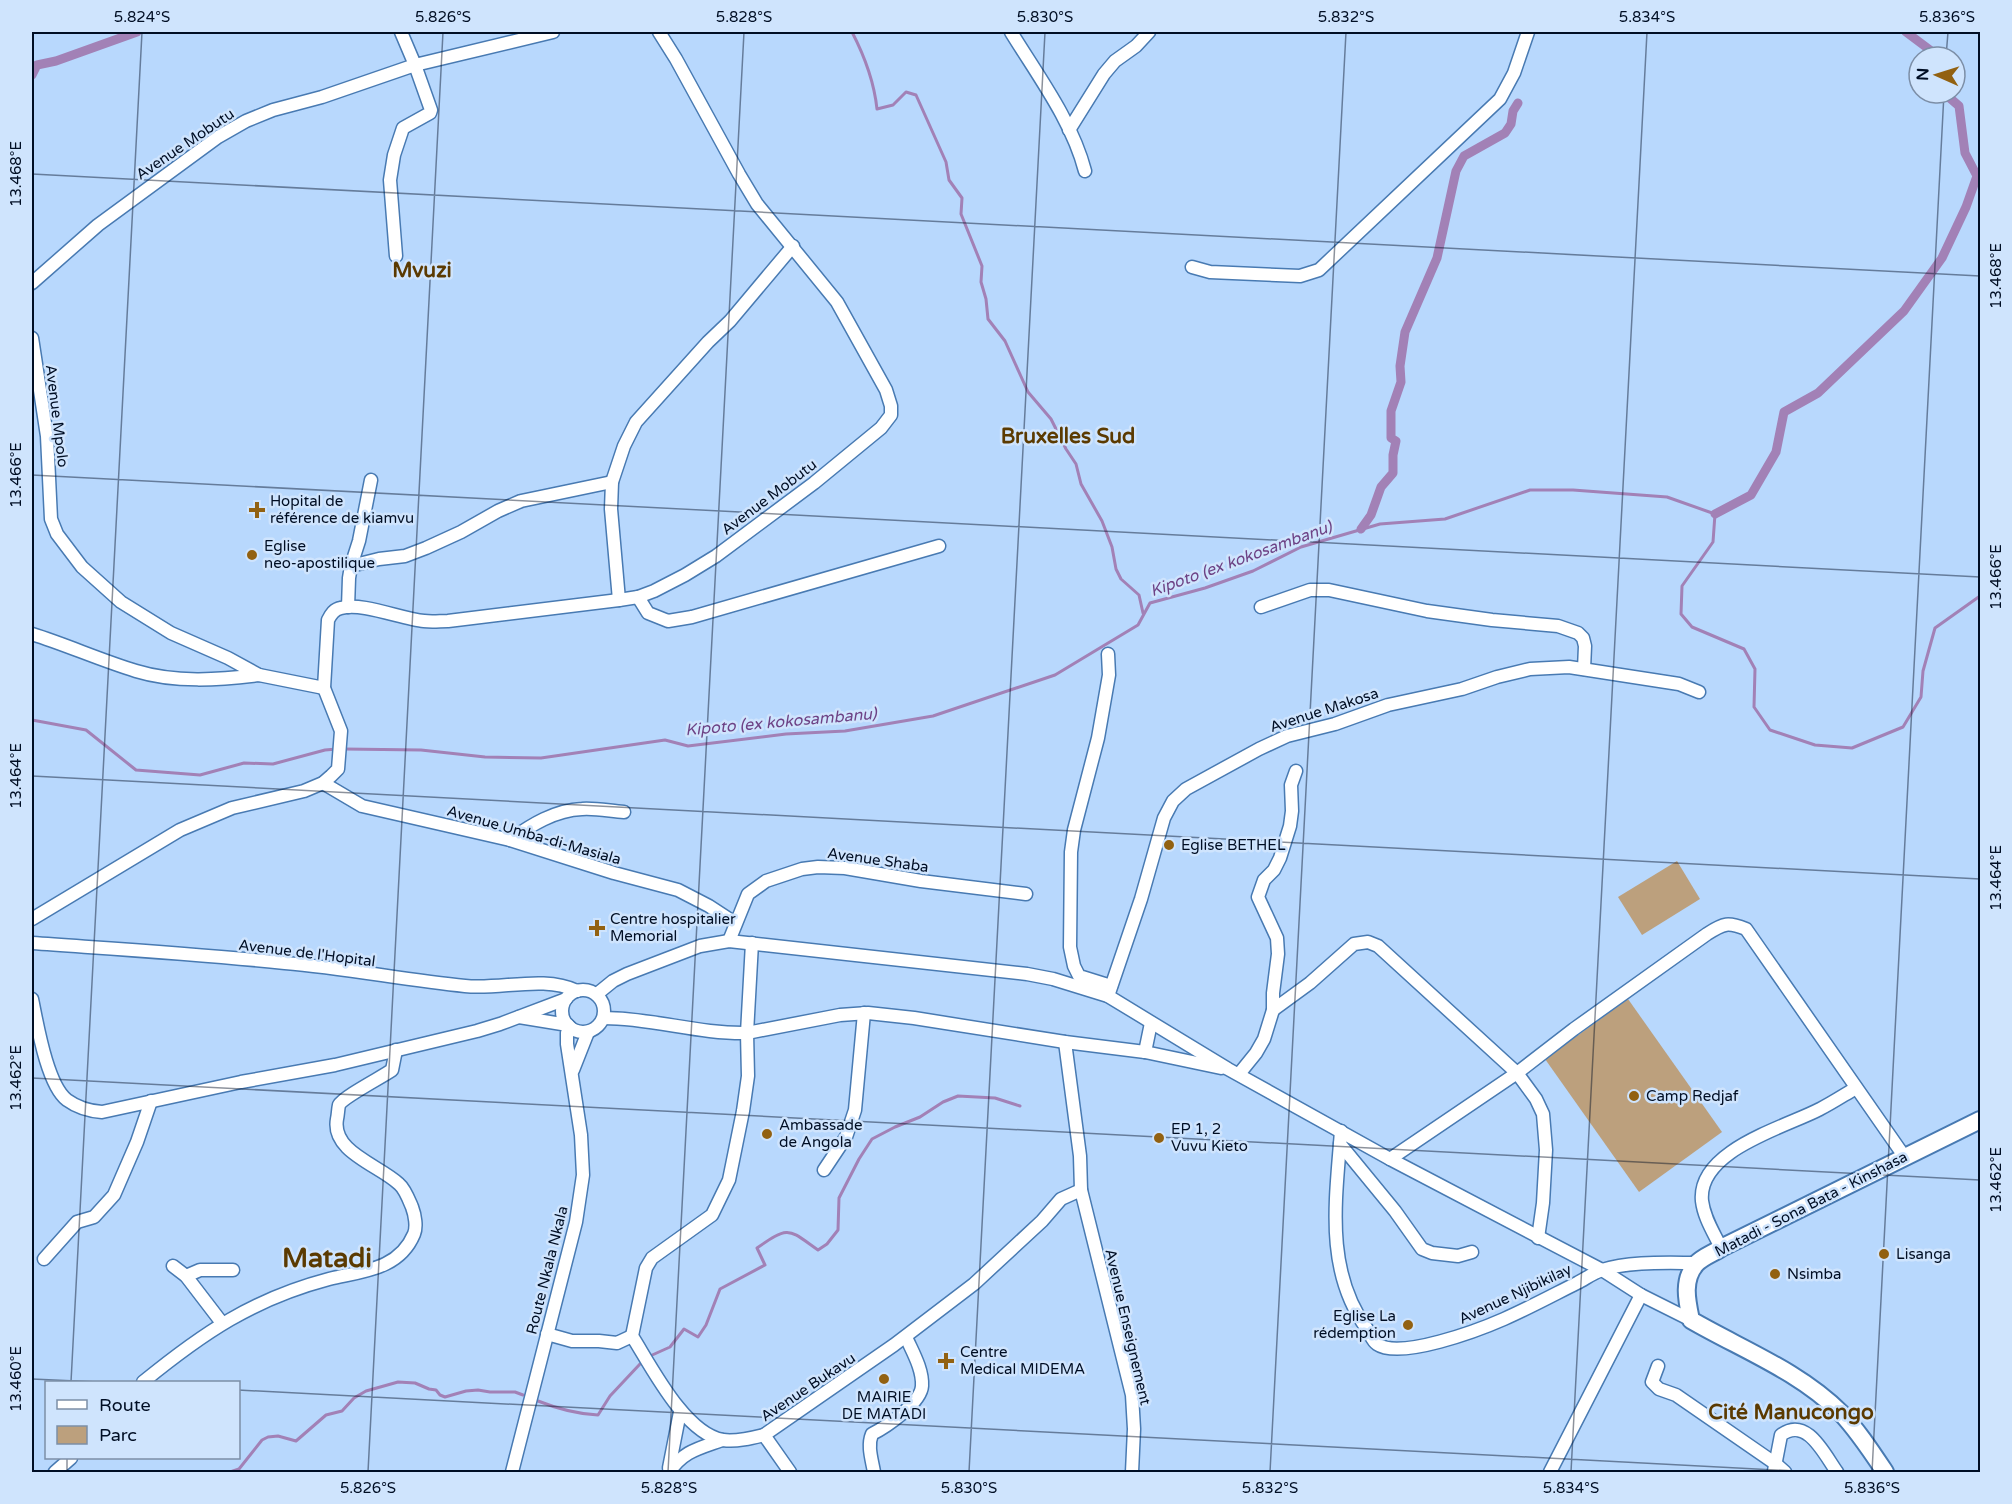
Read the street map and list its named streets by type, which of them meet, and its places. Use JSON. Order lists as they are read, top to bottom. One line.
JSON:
{"streets":{"highway":["Matadi - Sona Bata - Kinshasa"],"street":["Avenue Mobutu","Avenue Mpolo","Avenue Makosa","Avenue Umba-di-Masiala","Avenue Shaba","Avenue de l'Hopital","Route Nkala Nkala","Avenue Njibikilay","Avenue Enseignement","Avenue Bukavu"]},"crossings":[["Avenue Umba-di-Masiala","Avenue Shaba"],["Avenue de l'Hopital","Route Nkala Nkala"],["Avenue Enseignement","Avenue Bukavu"]],"districts":["Mvuzi","Bruxelles Sud","Matadi","Cité Manucongo"],"water":["Kipoto (ex kokosambanu)"],"places":{"health":["Hopital de référence de kiamvu","Centre hospitalier Memorial","Centre Medical MIDEMA"],"other":["Eglise neo-apostilique","Eglise BETHEL","Camp Redjaf","Ambassade de Angola","EP 1, 2 Vuvu Kieto","Lisanga","Nsimba","Eglise La rédemption","MAIRIE DE MATADI"]},"legend":["Route","Parc"],"north":"left","coordinates":["5.824°S","5.826°S","5.828°S","5.830°S","5.832°S","5.834°S","5.836°S","13.468°E","13.466°E","13.464°E","13.462°E","13.460°E"]}
